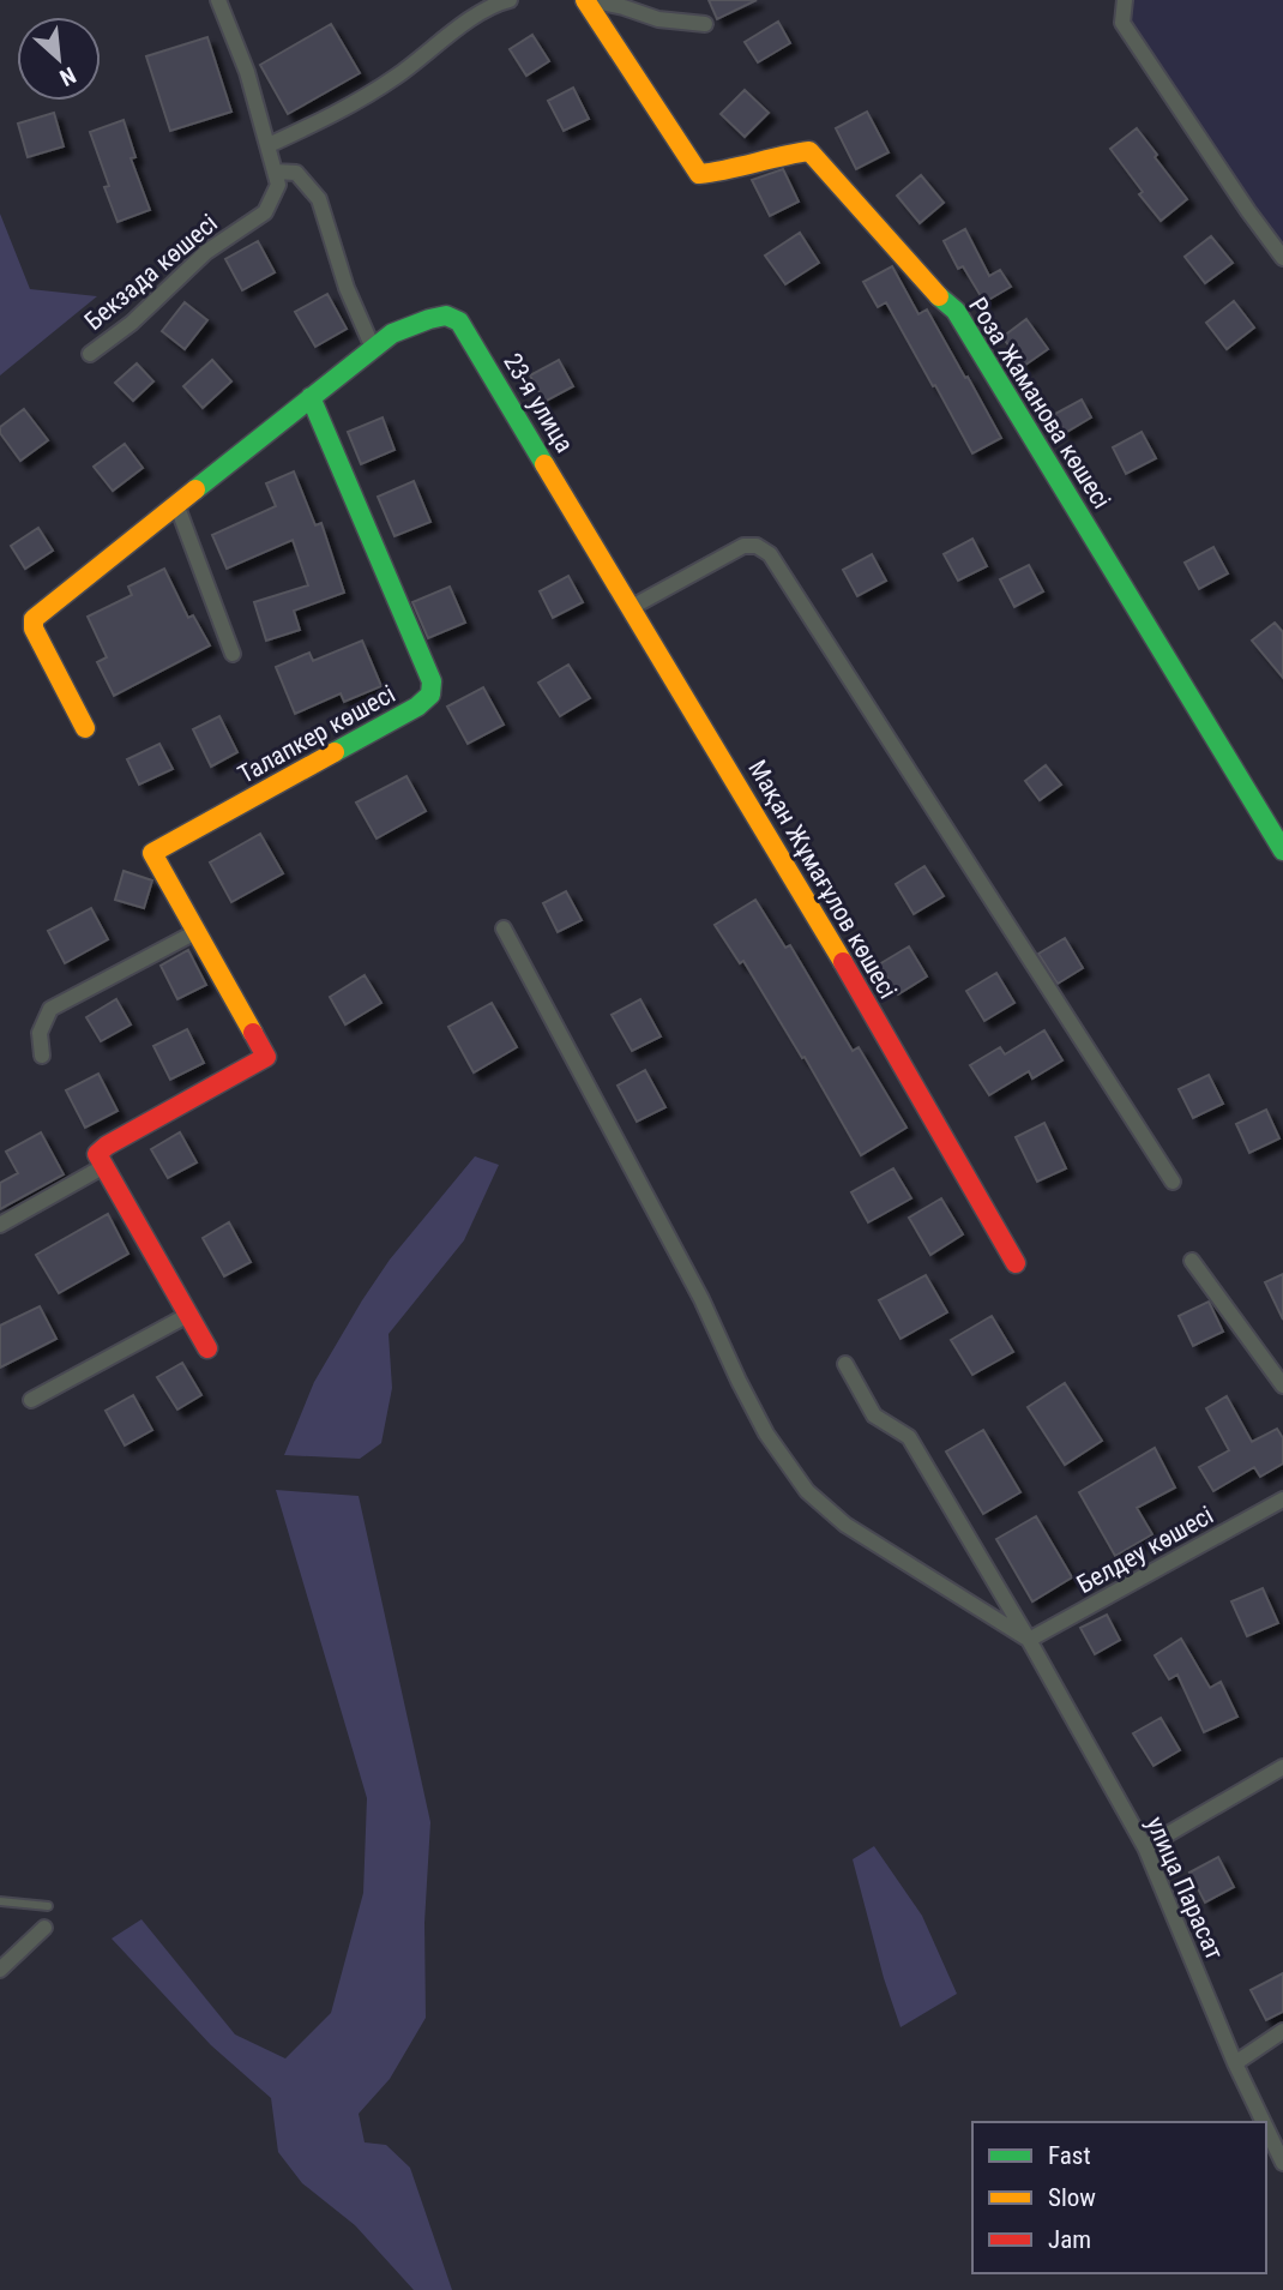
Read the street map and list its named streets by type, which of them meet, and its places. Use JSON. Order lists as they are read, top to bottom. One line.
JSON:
{"streets":{"street":["Бекзада көшесі","23-я улица","Роза Жаманова көшесі","Талапкер көшесі","Мақан Жұмағұлов көшесі","Белдеу көшесі","улица Парасат"]},"crossings":[["23-я улица","Мақан Жұмағұлов көшесі"],["Белдеу көшесі","улица Парасат"]],"legend":["Fast","Slow","Jam"],"north":"bottom right"}
